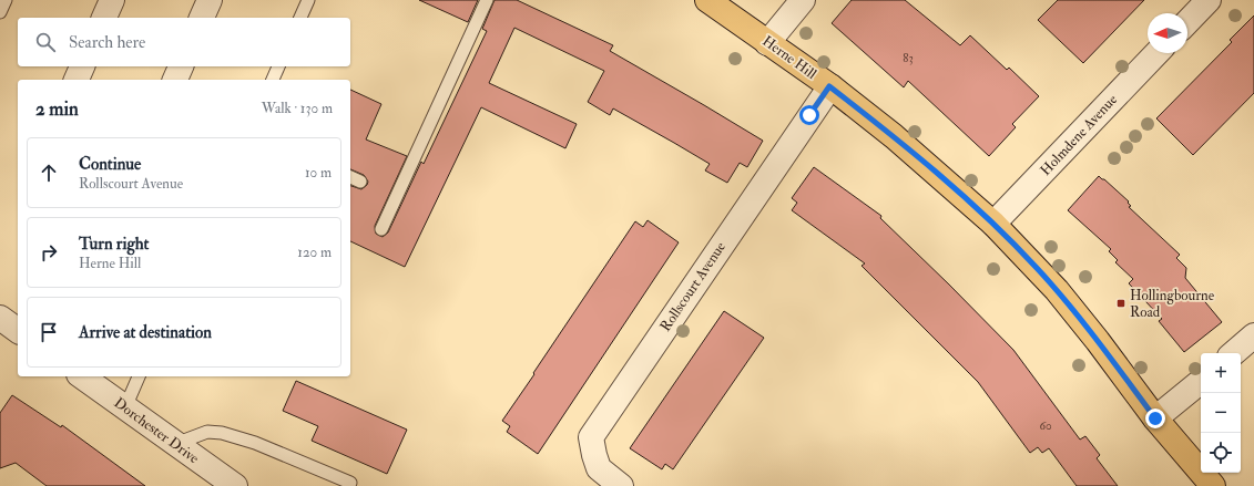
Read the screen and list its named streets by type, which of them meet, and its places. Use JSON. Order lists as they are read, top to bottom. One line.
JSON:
{"streets":{"main road":["Herne Hill"],"street":["Holmdene Avenue","Rollscourt Avenue","Dorchester Drive"]},"crossings":[["Herne Hill","Holmdene Avenue"],["Herne Hill","Rollscourt Avenue"]],"places":{"transit":["Hollingbourne Road"]},"house_numbers":["83","60"],"north":"left","page":{"search":"Search here","heading":["2 min","Walk · 130 m"],"list":[["Continue","Rollscourt Avenue","10 m"],["Turn right","Herne Hill","120 m"],"Arrive at destination"],"map_buttons":["+","−"]}}
